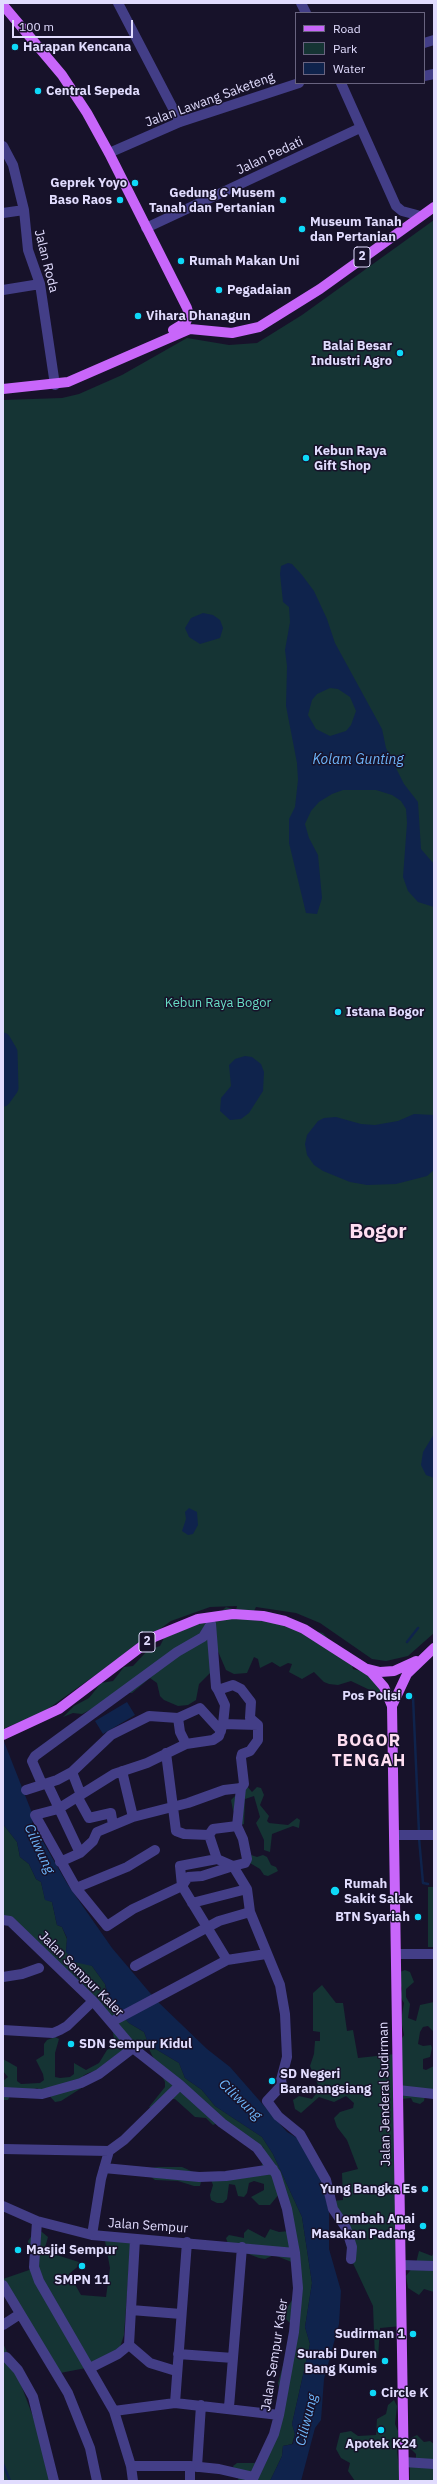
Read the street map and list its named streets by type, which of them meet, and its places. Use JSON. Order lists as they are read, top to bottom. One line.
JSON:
{"streets":{"main road":["2","Jalan Jenderal Sudirman"],"street":["Jalan Lawang Saketeng","Jalan Pedati","Jalan Roda","Jalan Sempur Kaler","Jalan Sempur"]},"crossings":[["2","Jalan Roda"],["Jalan Sempur Kaler","Jalan Sempur"]],"districts":["Bogor","BOGOR TENGAH"],"water":["Kolam Gunting","Ciliwung"],"parks":["Kebun Raya Bogor"],"places":["Harapan Kencana","Central Sepeda","Geprek Yoyo","Baso Raos","Gedung C Musem Tanah dan Pertanian","Museum Tanah dan Pertanian","Rumah Makan Uni","Pegadaian","Vihara Dhanagun","Balai Besar Industri Agro","Kebun Raya Gift Shop","Istana Bogor","Pos Polisi","Rumah Sakit Salak","BTN Syariah","SDN Sempur Kidul","SD Negeri Baranangsiang","Yung Bangka Es","Lembah Anai Masakan Padang","Masjid Sempur","SMPN 11","Sudirman 1","Surabi Duren Bang Kumis","Circle K","Apotek K24"],"legend":["Road","Park","Water"],"scale_bar":"100 m"}
